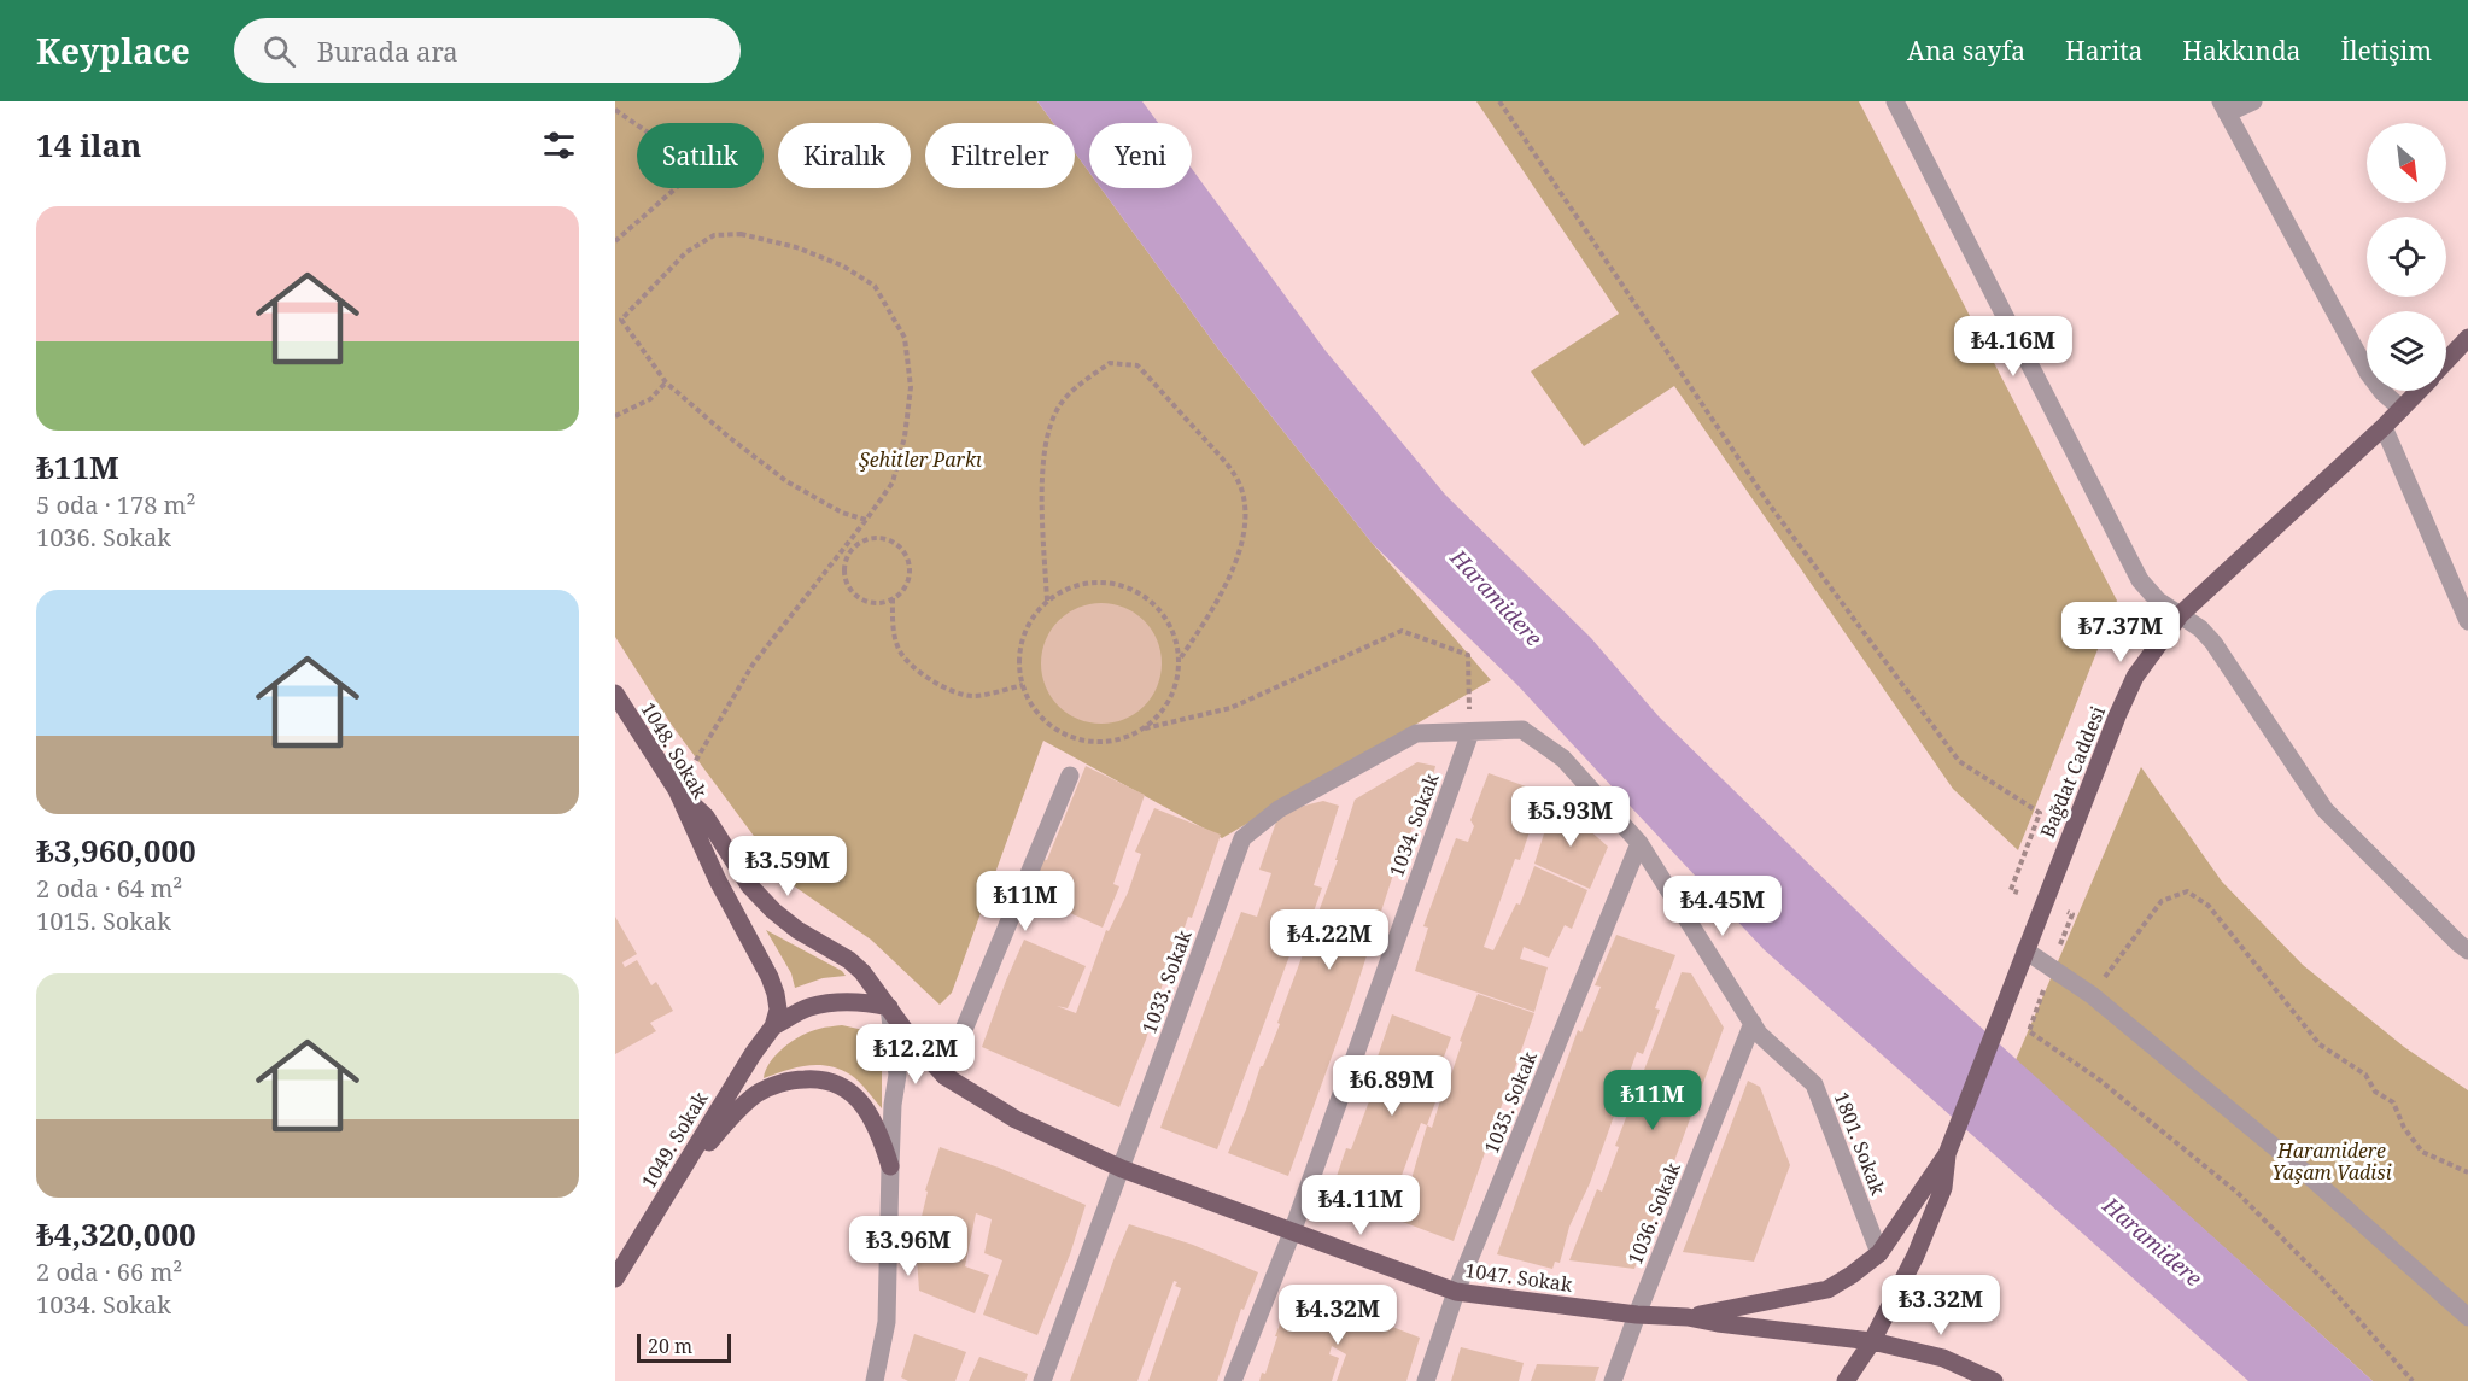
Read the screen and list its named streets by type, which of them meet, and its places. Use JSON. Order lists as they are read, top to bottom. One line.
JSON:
{"streets":{"main road":["1048. Sokak","Bağdat Caddesi","1049. Sokak","1047. Sokak"],"street":["1034. Sokak","1033. Sokak","1035. Sokak","1801. Sokak","1036. Sokak"]},"crossings":[["1048. Sokak","1049. Sokak"],["1048. Sokak","1047. Sokak"],["1034. Sokak","1033. Sokak"],["1034. Sokak","1801. Sokak"],["1034. Sokak","1047. Sokak"],["1033. Sokak","1801. Sokak"],["1033. Sokak","1047. Sokak"],["1035. Sokak","1801. Sokak"],["1035. Sokak","1047. Sokak"],["1801. Sokak","1036. Sokak"],["1036. Sokak","1047. Sokak"]],"water":["Haramidere"],"parks":["Şehitler Parkı","Haramidere Yaşam Vadisi"],"scale_bar":"20 m","north":"bottom right","page":{"header":"Keyplace","search":"Burada ara","nav":["Ana sayfa","Harita","Hakkında","İletişim"],"heading":"14 ilan","chip":["Satılık","Kiralık","Filtreler","Yeni"],"list":[{"name":"₺11M","note":"5 oda · 178 m² · 1036. Sokak"},{"name":"₺3,960,000","note":"2 oda · 64 m² · 1015. Sokak"},{"name":"₺4,320,000","note":"2 oda · 66 m² · 1034. Sokak"}],"price":["₺4.16M","₺7.37M","₺5.93M","₺3.59M","₺11M","₺4.45M","₺4.22M","₺12.2M","₺6.89M","₺11M","₺4.11M","₺3.96M","₺3.32M","₺4.32M"],"scale":"20 m"}}
